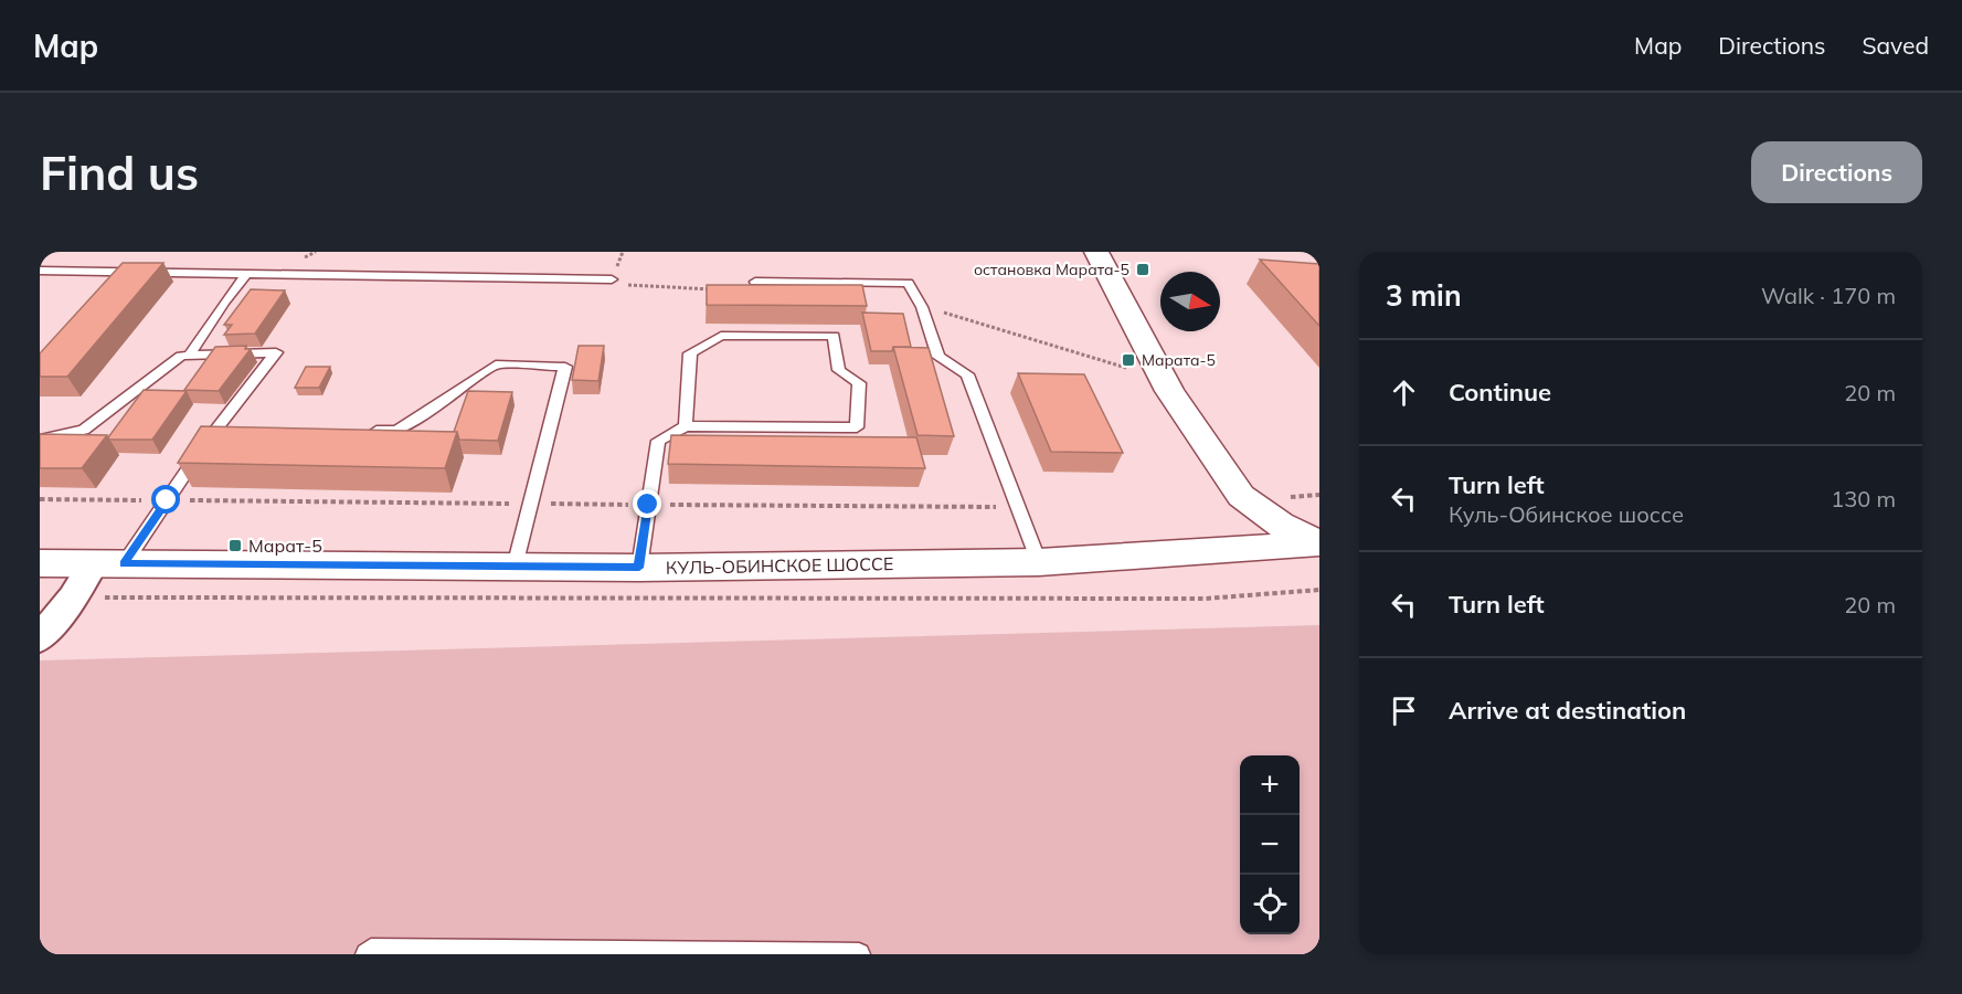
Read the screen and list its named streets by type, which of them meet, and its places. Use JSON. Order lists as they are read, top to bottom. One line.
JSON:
{"streets":{"main road":["КУЛЬ-ОБИНСКОЕ ШОССЕ"]},"places":{"transit":["остановка Марата-5","Марата-5","Марат-5"]},"north":"right","page":{"header":"Map","nav":["Map","Directions","Saved"],"buttons":"Directions","title":"Find us","heading":["3 min","Walk · 170 m"],"list":[["Continue","20 m"],["Turn left","Куль-Обинское шоссе","130 m"],["Turn left","20 m"],"Arrive at destination"],"map_buttons":["+","−"]}}
